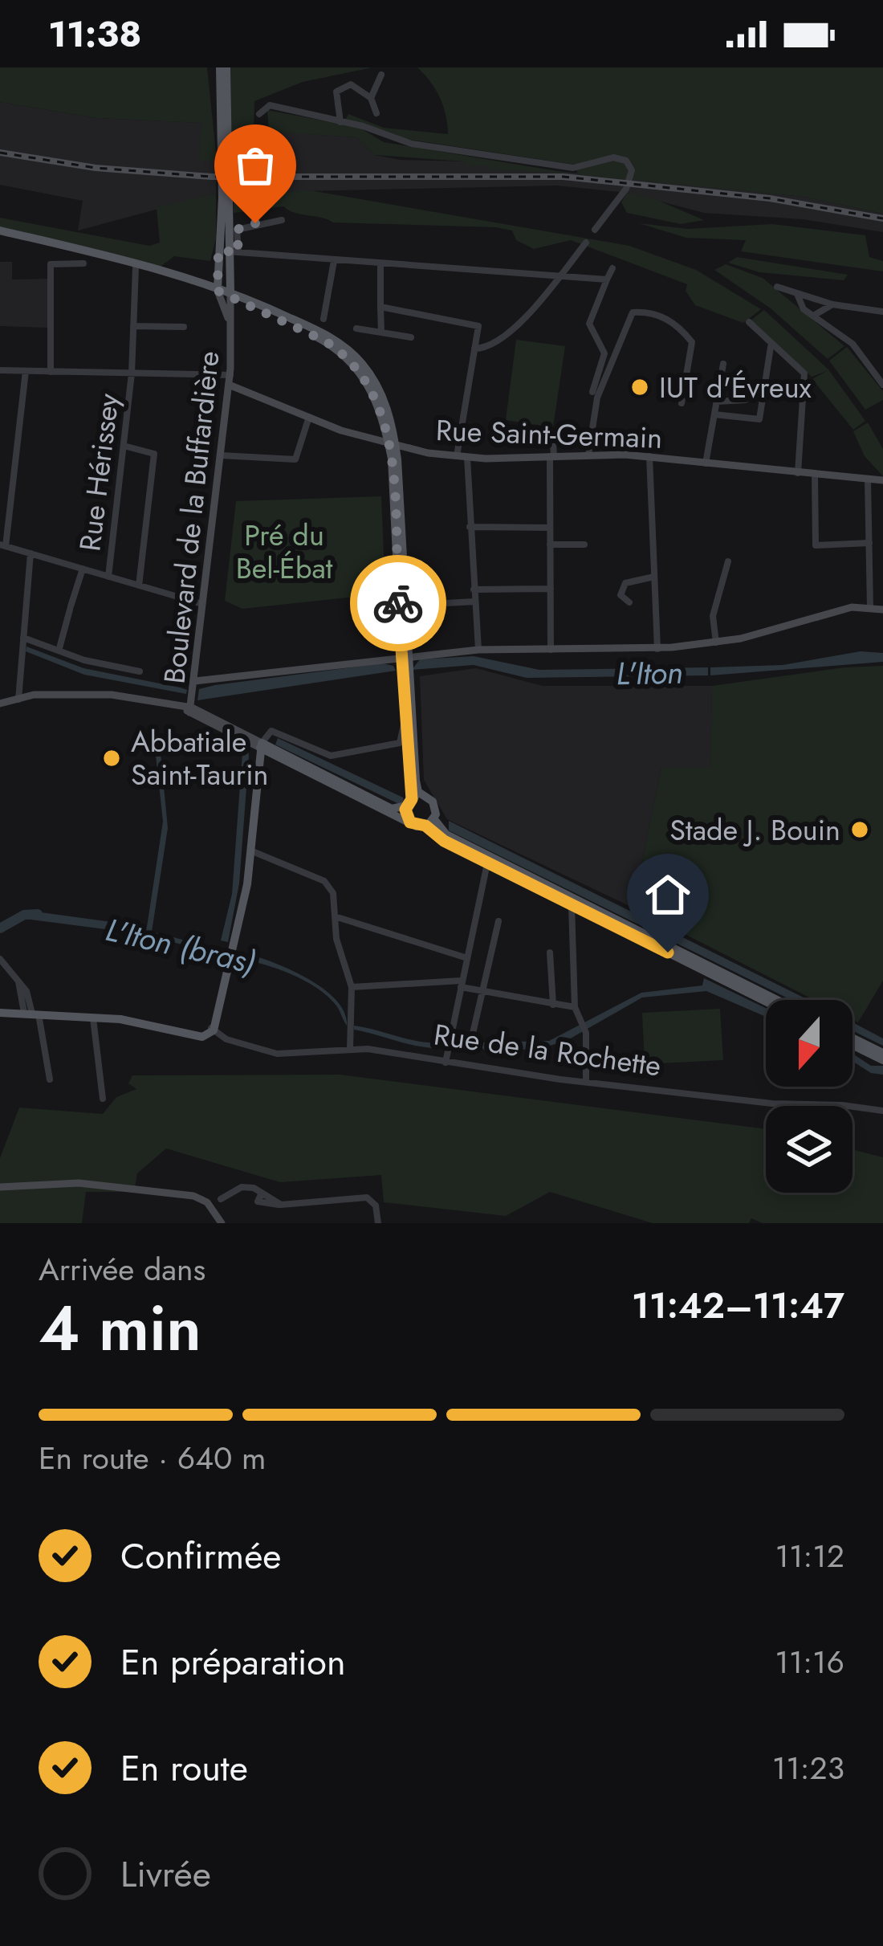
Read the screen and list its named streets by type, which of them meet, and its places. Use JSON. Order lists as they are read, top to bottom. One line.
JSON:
{"streets":{"main road":["Rue Saint-Germain","Boulevard de la Buffardière"],"street":["Rue Hérissey","Rue de la Rochette"]},"crossings":[["Rue Saint-Germain","Boulevard de la Buffardière"]],"water":["L'Iton","L'Iton (bras)"],"parks":["Pré du Bel-Ébat"],"places":["IUT d'Évreux","Abbatiale Saint-Taurin","Stade J. Bouin"],"north":"bottom","page":{"status":"11:38","heading":["4 min","Arrivée dans","11:42–11:47"],"bar":"En route · 640 m","list":[["Confirmée","11:12"],["En préparation","11:16"],["En route","11:23"],"Livrée"]}}
